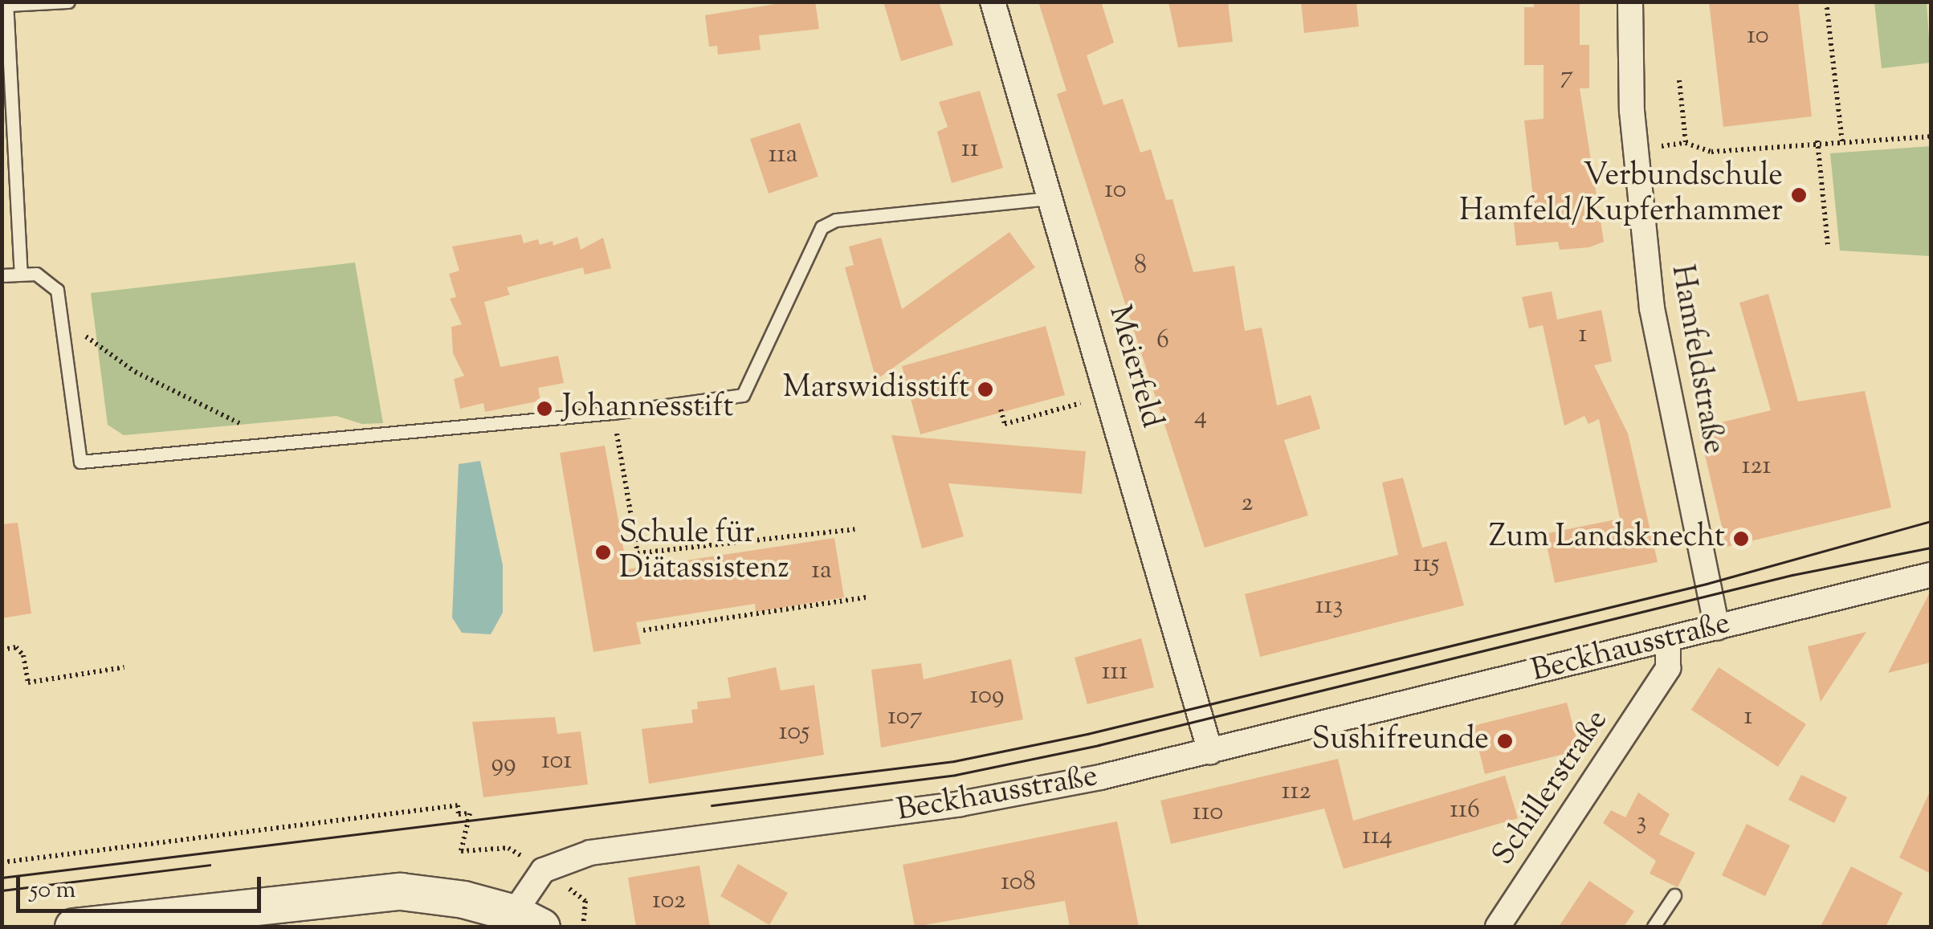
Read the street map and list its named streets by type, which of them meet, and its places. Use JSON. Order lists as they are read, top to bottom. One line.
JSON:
{"streets":{"main road":["Beckhausstraße"],"street":["Hamfeldstraße","Meierfeld","Schillerstraße"]},"crossings":[["Hamfeldstraße","Beckhausstraße"],["Meierfeld","Beckhausstraße"],["Beckhausstraße","Schillerstraße"]],"places":["Verbundschule Hamfeld/Kupferhammer","Marswidisstift","Johannesstift","Zum Landsknecht","Schule für Diätassistenz","Sushifreunde"],"house_numbers":["10","7","11","11a","10","8","1","6","4","121","2","115","1a","113","111","109","107","1","105","101","99","112","116","110","3","114","108","102"],"scale_bar":"50 m"}
